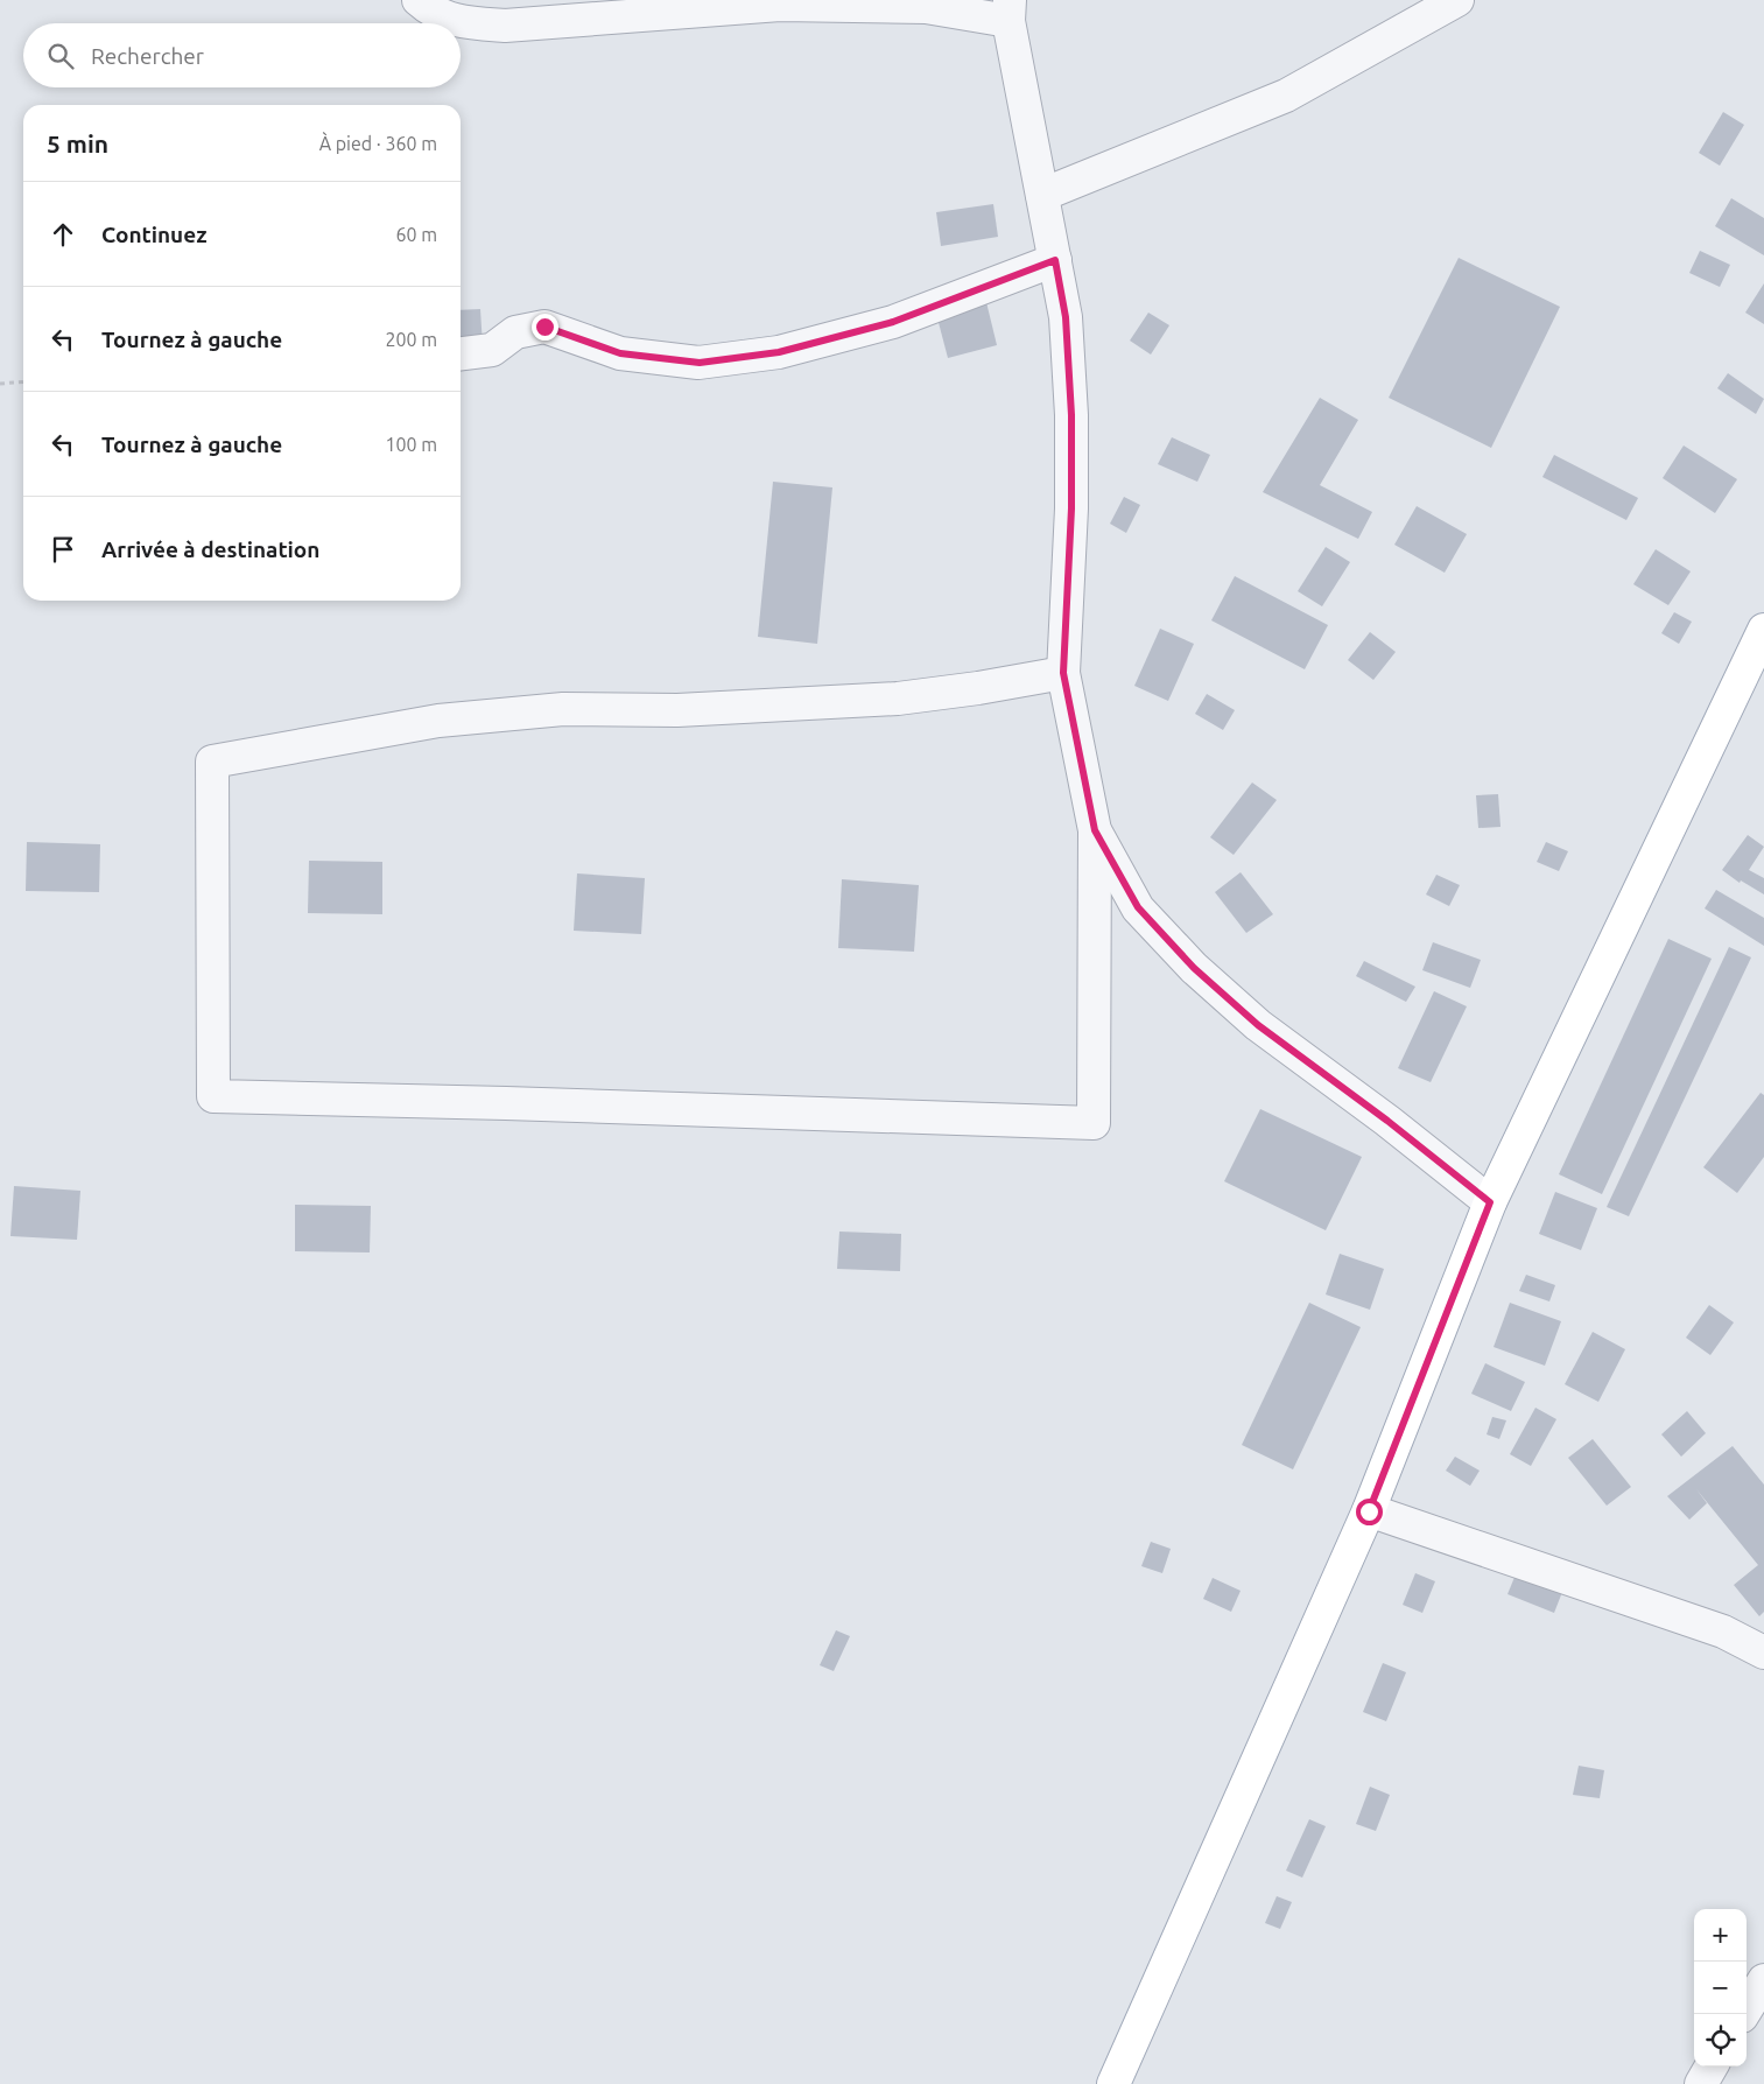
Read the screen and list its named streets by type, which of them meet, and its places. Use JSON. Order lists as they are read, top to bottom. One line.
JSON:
{"page":{"search":"Rechercher","heading":["5 min","À pied · 360 m"],"list":[["Continuez","60 m"],["Tournez à gauche","200 m"],["Tournez à gauche","100 m"],"Arrivée à destination"],"map_buttons":["+","−"]}}
